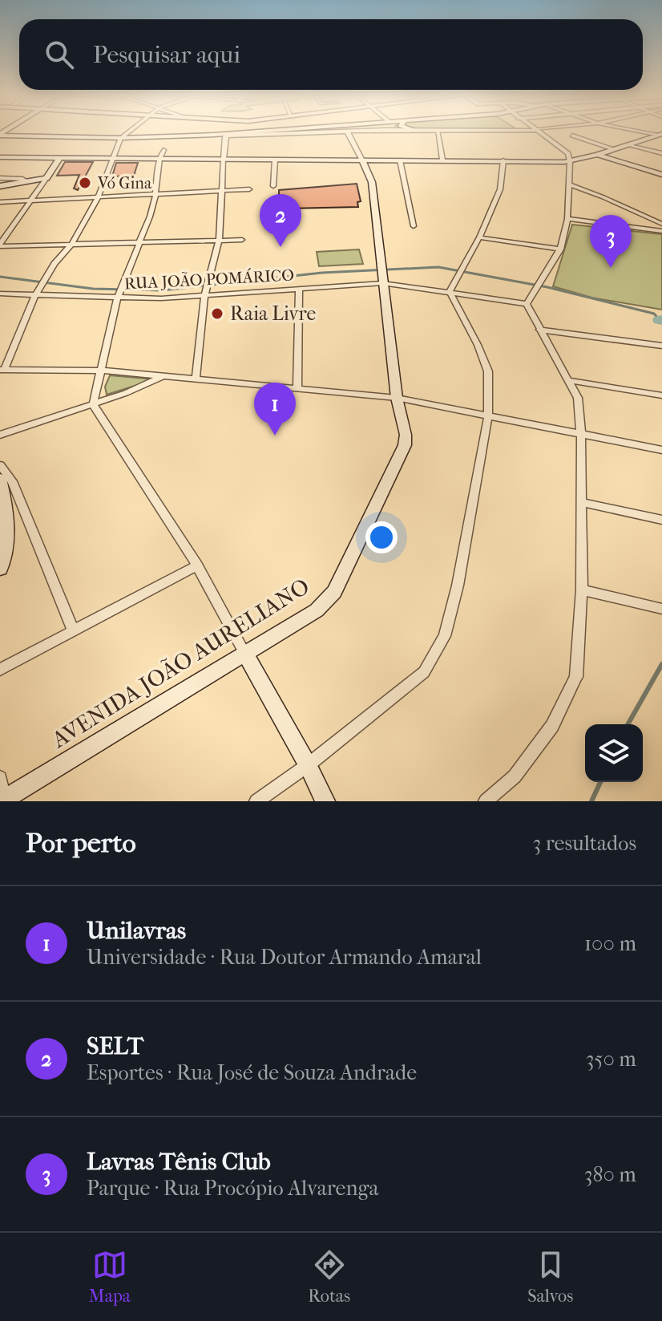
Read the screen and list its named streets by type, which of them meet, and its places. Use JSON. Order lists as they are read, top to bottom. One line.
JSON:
{"streets":{"main road":["AVENIDA JOÃO AURELIANO"],"street":["RUA JOÃO POMÁRICO"]},"crossings":[["RUA JOÃO POMÁRICO","AVENIDA JOÃO AURELIANO"]],"places":["Vó Gina","Raia Livre"],"page":{"search":"Pesquisar aqui","pins":["2","3","1"],"heading":["Por perto","3 resultados"],"list":[{"mark":"1","name":"Unilavras","note":"Universidade · Rua Doutor Armando Amaral","value":"100 m"},{"mark":"2","name":"SELT","note":"Esportes · Rua José de Souza Andrade","value":"350 m"},{"mark":"3","name":"Lavras Tênis Club","note":"Parque · Rua Procópio Alvarenga","value":"380 m"}],"nav":["Mapa","Rotas","Salvos"]}}
